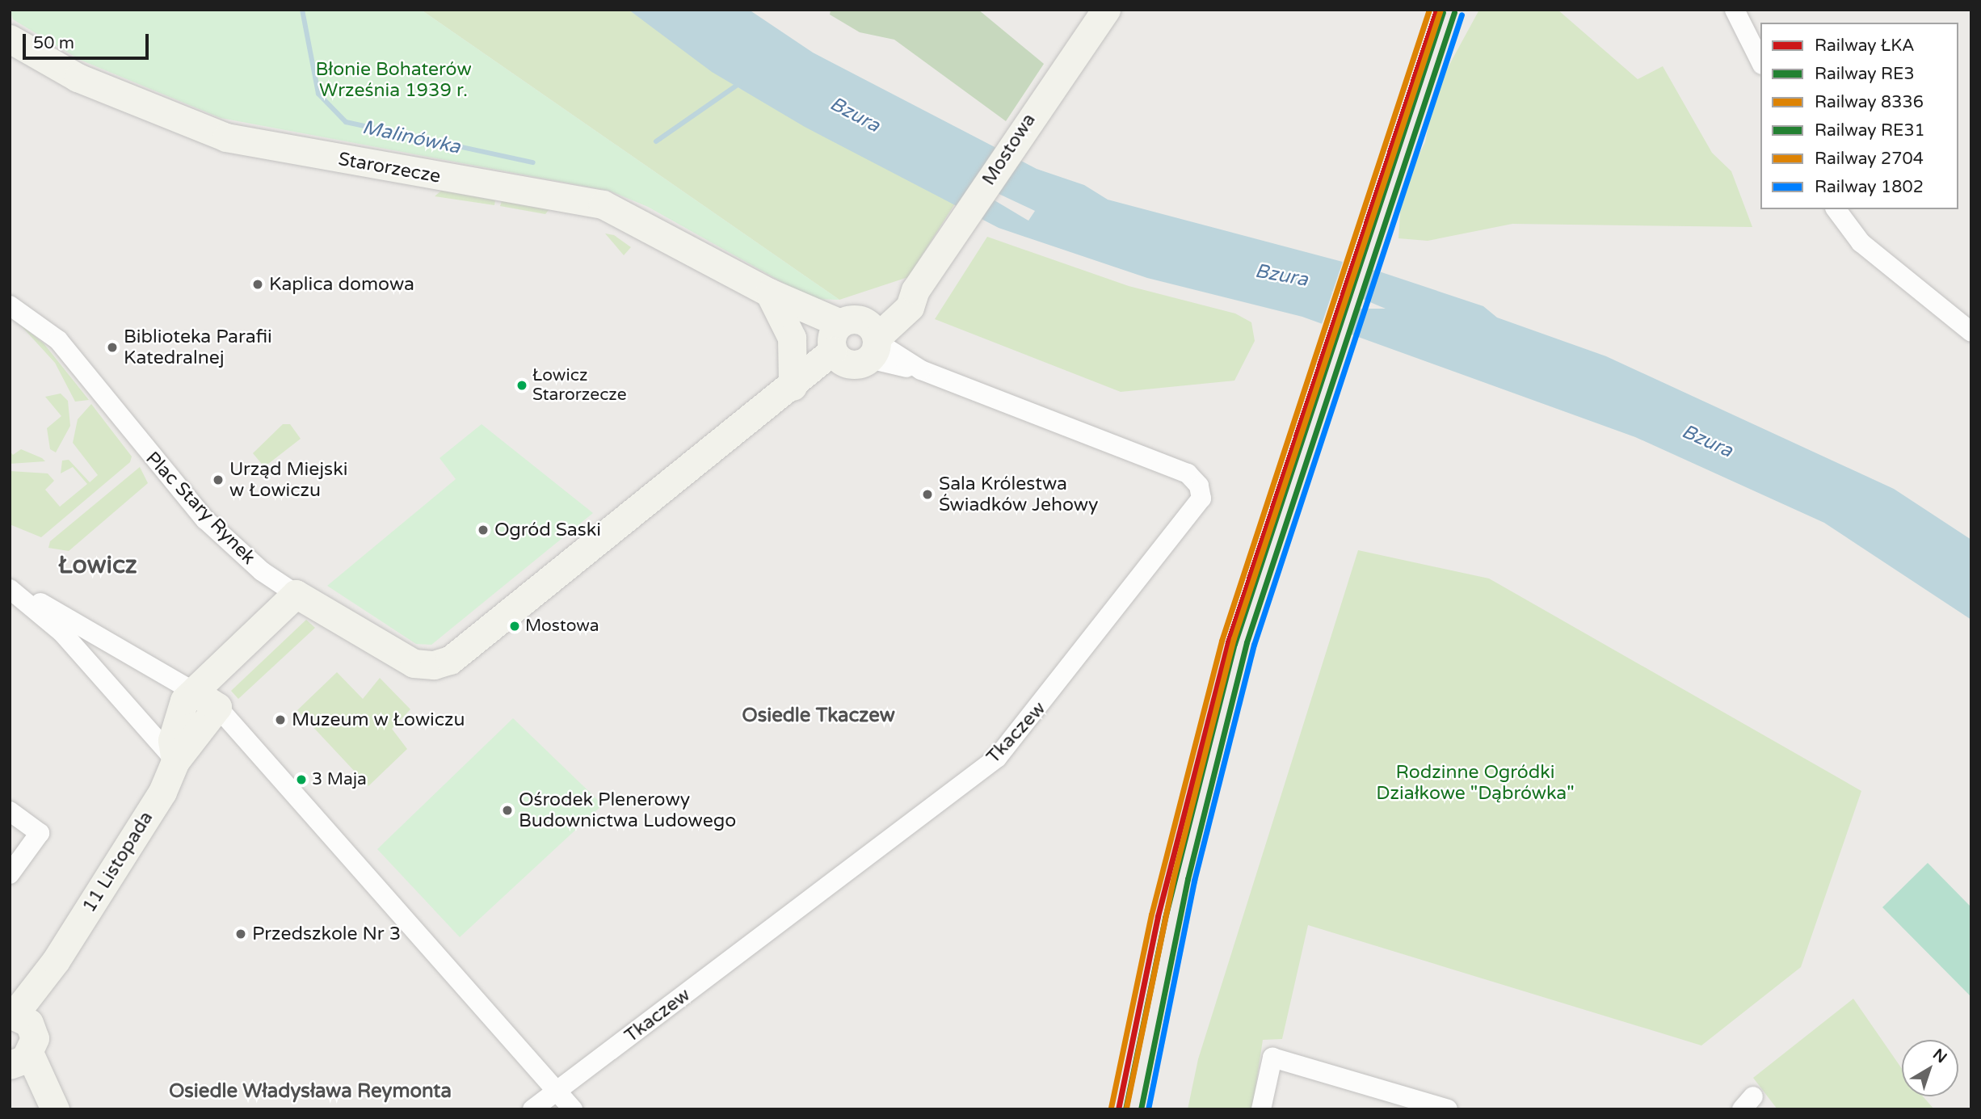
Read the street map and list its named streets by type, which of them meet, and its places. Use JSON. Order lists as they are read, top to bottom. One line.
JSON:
{"streets":{"street":["Mostowa","Starorzecze","Plac Stary Rynek","Tkaczew","11 Listopada"]},"crossings":[["Mostowa","Starorzecze"],["Mostowa","Plac Stary Rynek"],["Mostowa","Tkaczew"],["Starorzecze","Tkaczew"]],"districts":["Łowicz","Osiedle Tkaczew","Osiedle Władysława Reymonta"],"water":["Bzura","Malinówka"],"parks":["Błonie Bohaterów Września 1939 r.","Rodzinne Ogródki Działkowe \"Dąbrówka\""],"places":["Kaplica domowa","Biblioteka Parafii Katedralnej","Łowicz Starorzecze","Urząd Miejski w Łowiczu","Sala Królestwa Świadków Jehowy","Ogród Saski","Mostowa","Muzeum w Łowiczu","3 Maja","Ośrodek Plenerowy Budownictwa Ludowego","Przedszkole Nr 3"],"lines":["rail line ŁKA","rail line 8336","rail line 2704","rail line RE3","rail line RE31","rail line 1802"],"legend":["Railway ŁKA","Railway RE3","Railway 8336","Railway RE31","Railway 2704","Railway 1802"],"scale_bar":"50 m","north":"top right"}
